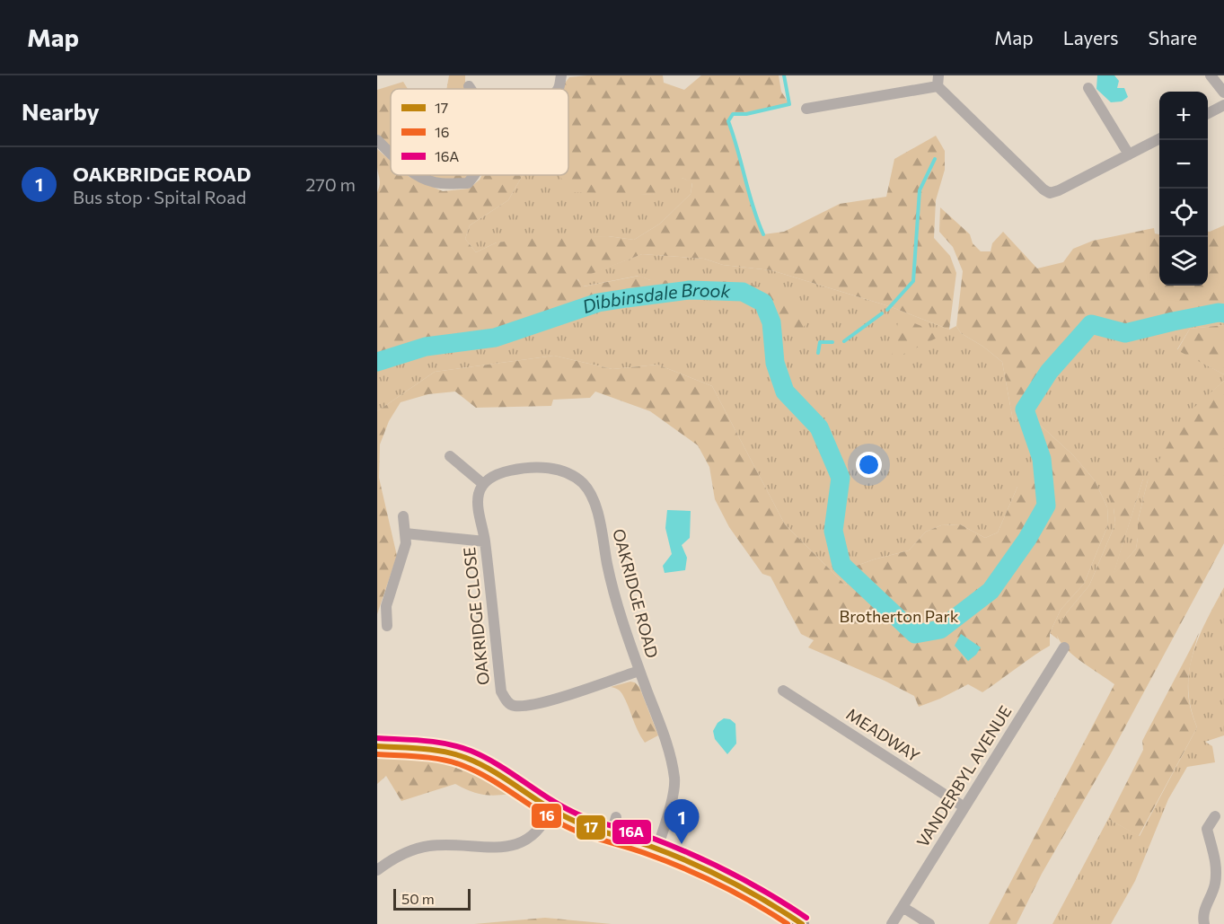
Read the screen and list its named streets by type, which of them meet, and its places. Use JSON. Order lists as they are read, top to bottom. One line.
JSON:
{"streets":{"street":["OAKRIDGE ROAD","OAKRIDGE CLOSE","MEADWAY","VANDERBYL AVENUE"]},"crossings":[["OAKRIDGE ROAD","OAKRIDGE CLOSE"],["MEADWAY","VANDERBYL AVENUE"]],"water":["Dibbinsdale Brook"],"parks":["Brotherton Park"],"lines":["transit line 16A","transit line 17","transit line 16"],"legend":["17","16","16A"],"scale_bar":"50 m","page":{"header":"Map","nav":["Map","Layers","Share"],"heading":"Nearby","map_buttons":["+","−"],"list":[{"mark":"1","name":"OAKBRIDGE ROAD","note":"Bus stop · Spital Road","value":"270 m"}],"pins":"1","scale":"50 m"}}
